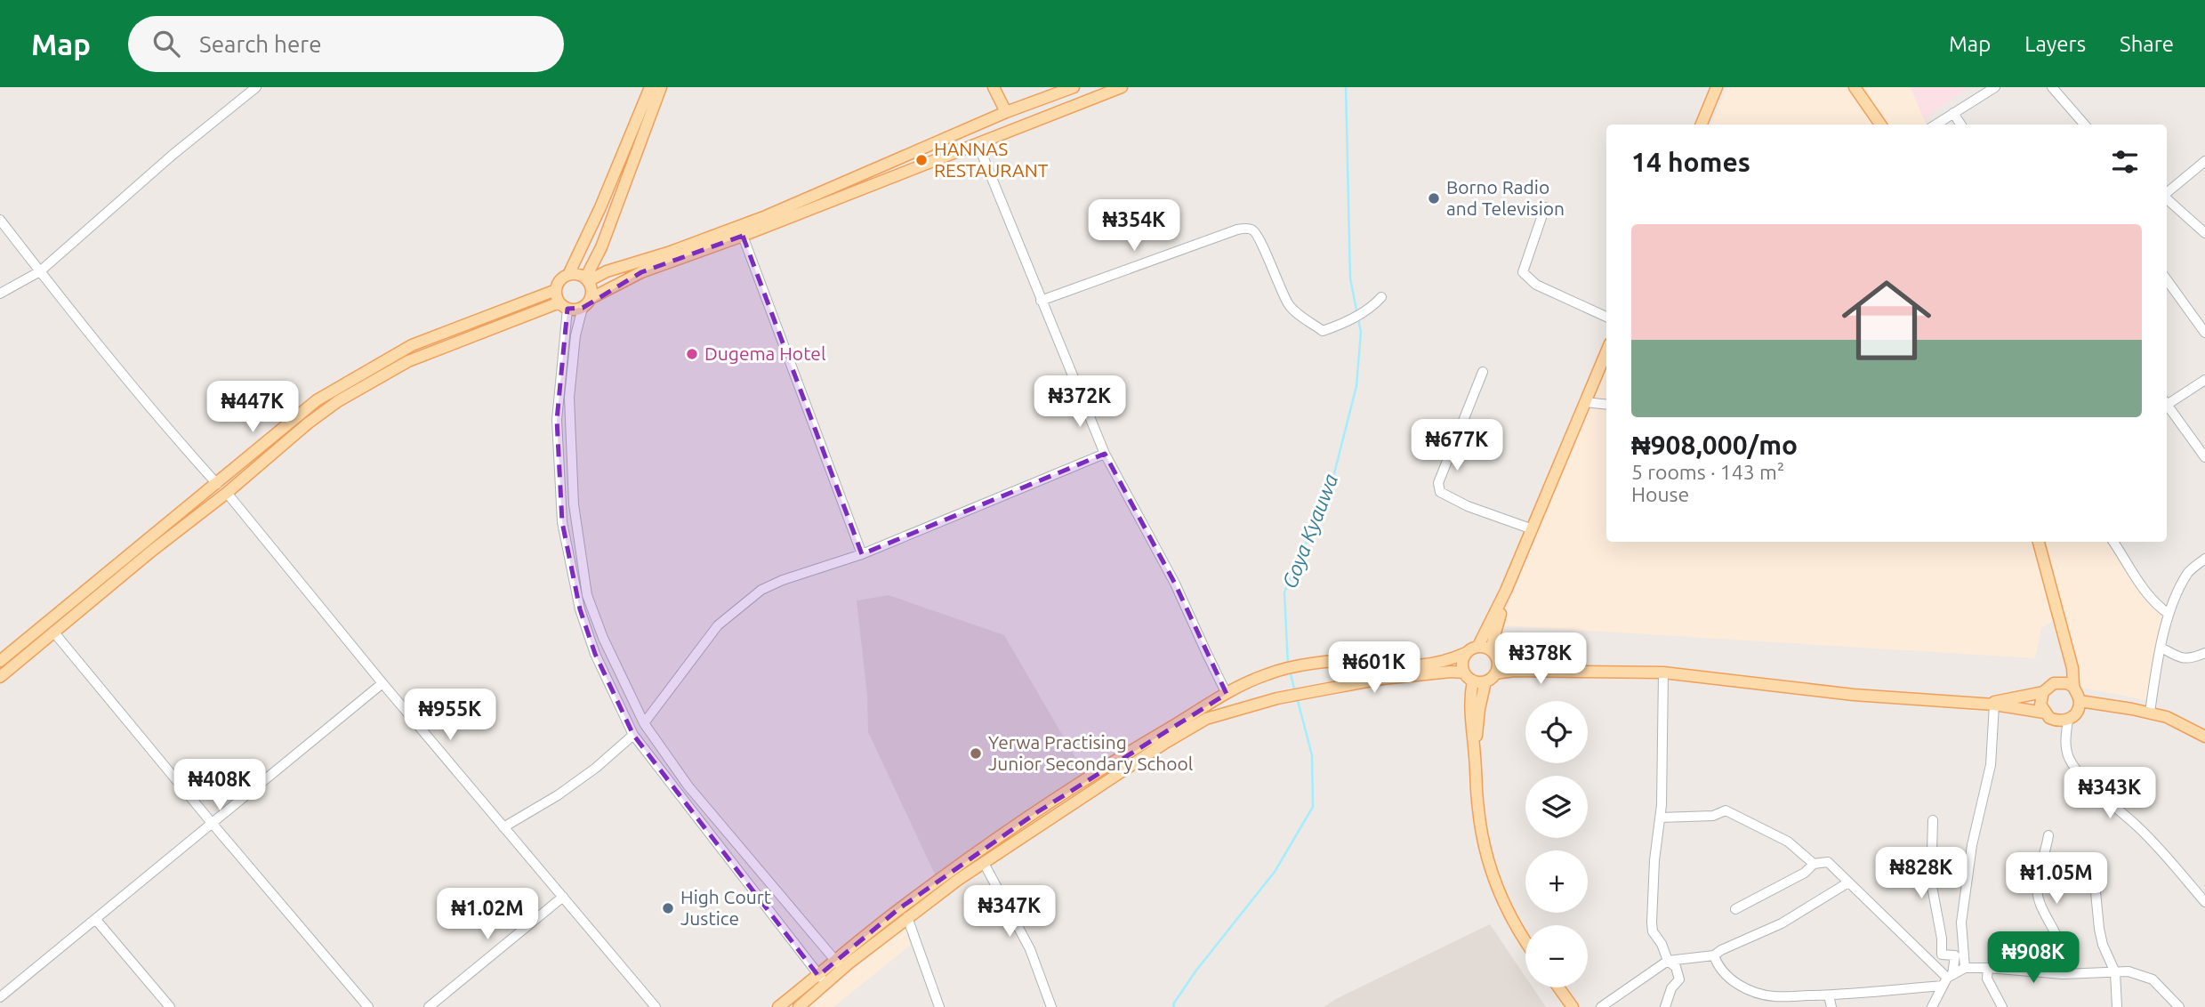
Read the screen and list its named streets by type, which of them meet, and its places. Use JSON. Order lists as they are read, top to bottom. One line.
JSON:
{"water":["Goya Kyauwa"],"places":["HANNAS RESTAURANT","Borno Radio and Television","Dugema Hotel","Yerwa Practising Junior Secondary School","High Court Justice"],"page":{"header":"Map","search":"Search here","nav":["Map","Layers","Share"],"heading":"14 homes","price":["₦354K","₦372K","₦447K","₦677K","₦378K","₦601K","₦955K","₦408K","₦343K","₦828K","₦1.05M","₦347K","₦1.02M","₦908K"],"list":[{"name":"₦908,000/mo","note":"5 rooms · 143 m² · House"}],"map_buttons":["+","−"]}}
